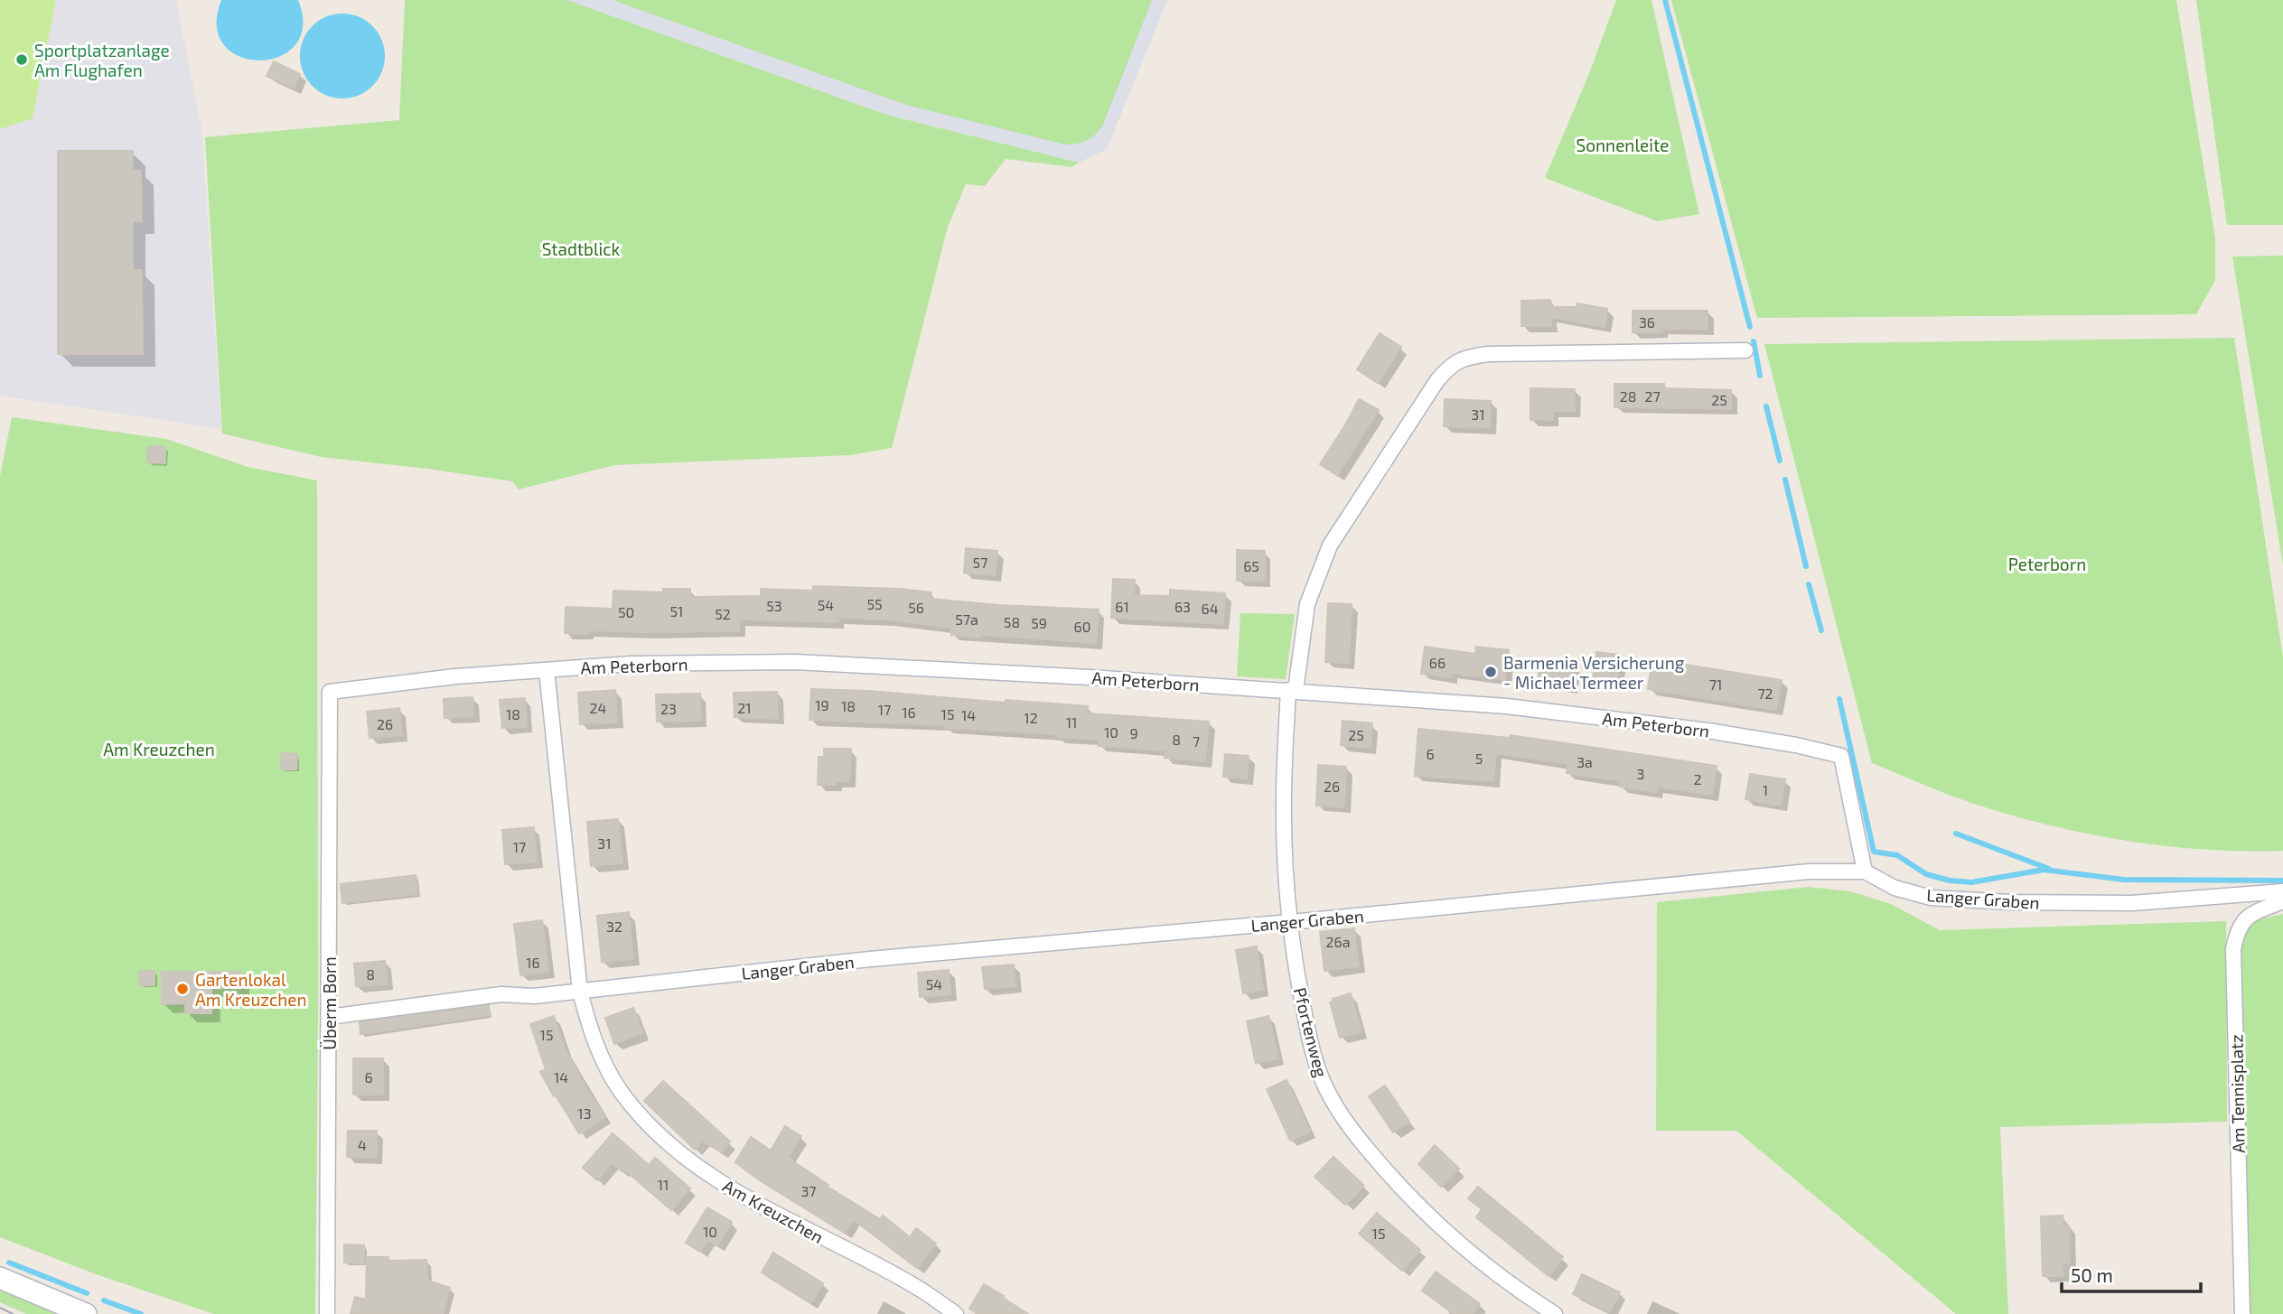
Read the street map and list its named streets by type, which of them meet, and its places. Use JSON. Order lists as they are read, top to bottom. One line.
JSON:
{"streets":{"street":["Am Peterborn","Langer Graben","Überm Born","Pfortenweg","Am Tennisplatz","Am Kreuzchen"]},"crossings":[["Am Peterborn","Langer Graben"],["Am Peterborn","Überm Born"],["Am Peterborn","Pfortenweg"],["Am Peterborn","Am Kreuzchen"],["Langer Graben","Überm Born"],["Langer Graben","Pfortenweg"],["Langer Graben","Am Kreuzchen"]],"parks":["Sonnenleite","Stadtblick","Peterborn","Am Kreuzchen"],"places":["Sportplatzanlage Am Flughafen","Barmenia Versicherung - Michael Termeer","Gartenlokal Am Kreuzchen"],"house_numbers":["36","28","27","25","31","57","65","55","54","53","61","63","56","64","51","50","52","57a","58","59","60","66","71","72","19","18","24","21","23","17","16","18","15","14","12","11","26","10","9","25","8","7","6","5","3a","3","2","26","1","31","17","32","26a","16","8","54","15","6","14","13","4","11","37","10","15"],"scale_bar":"50 m"}
